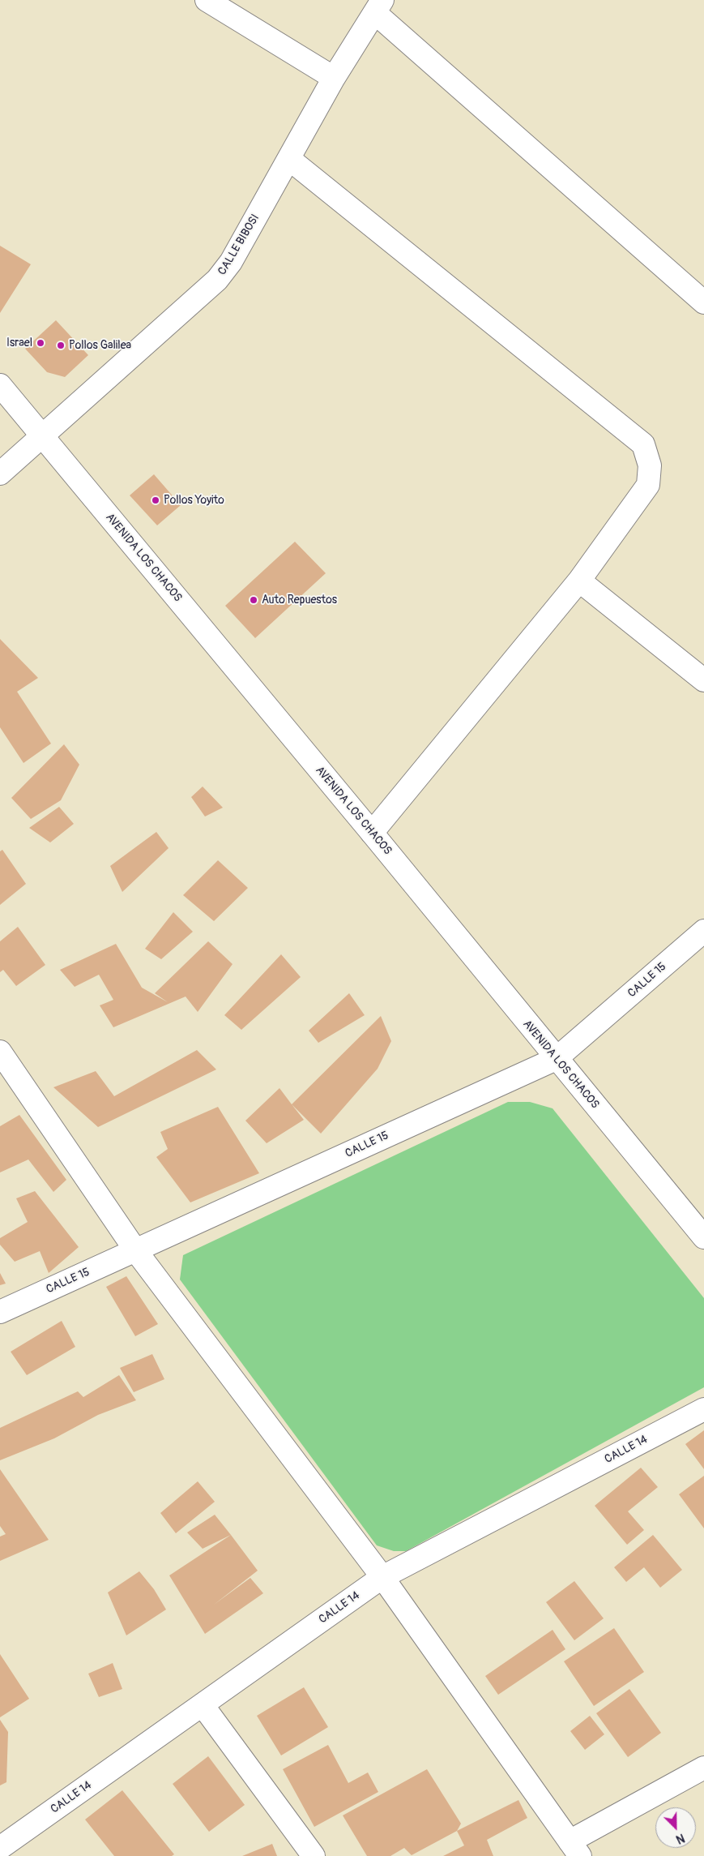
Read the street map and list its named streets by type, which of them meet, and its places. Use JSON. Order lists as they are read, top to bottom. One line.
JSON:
{"streets":{"street":["CALLE BIBOSI","AVENIDA LOS CHACOS","CALLE 15","CALLE 14"]},"crossings":[["CALLE BIBOSI","AVENIDA LOS CHACOS"],["AVENIDA LOS CHACOS","CALLE 15"]],"places":["Israel","Pollos Galilea","Pollos Yoyito","Auto Repuestos"],"north":"bottom right"}
